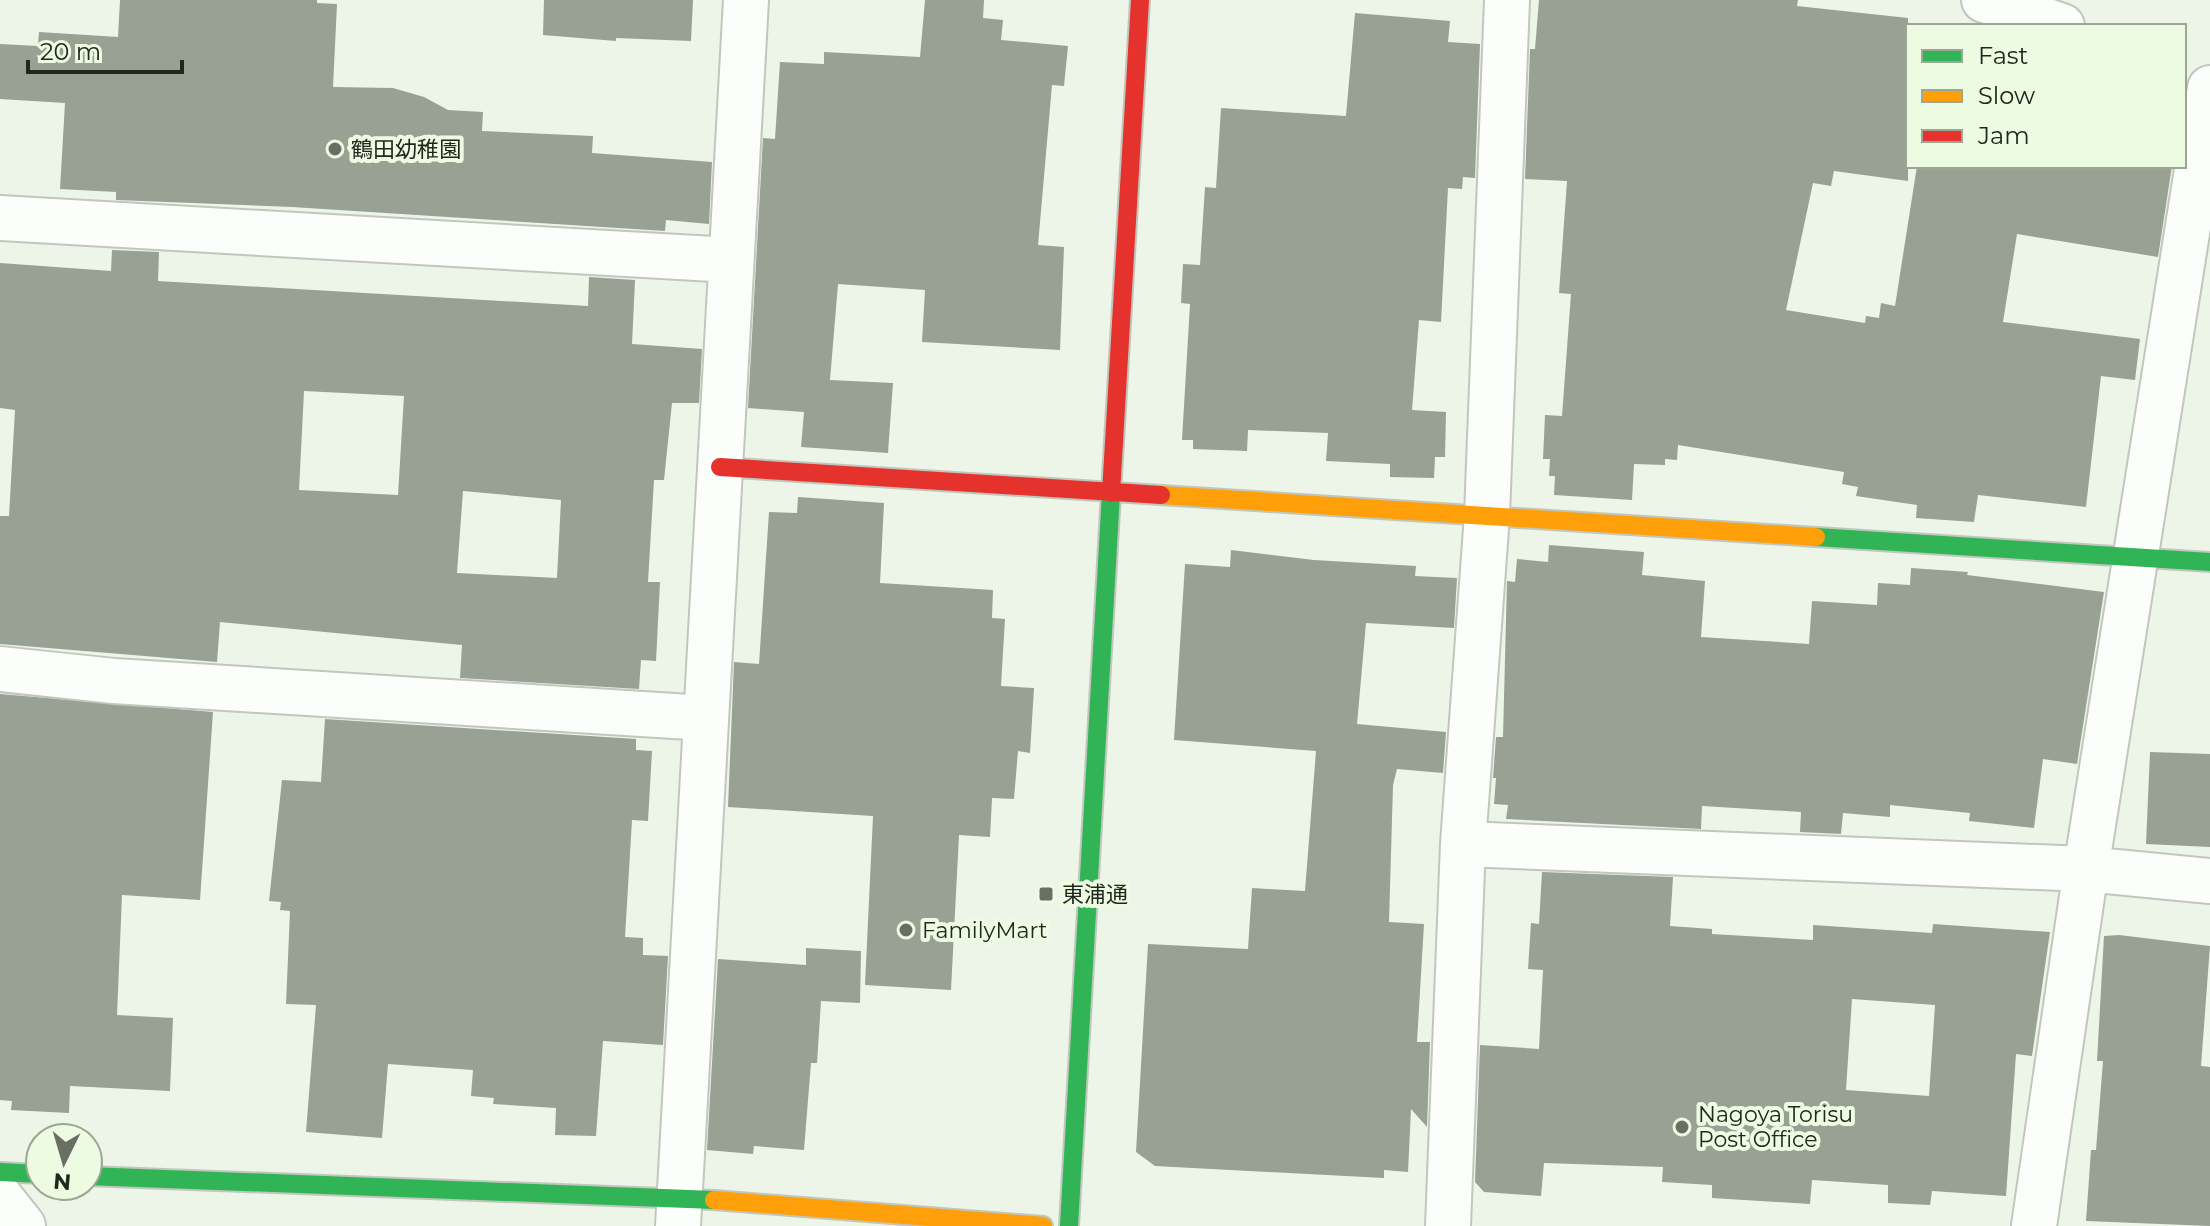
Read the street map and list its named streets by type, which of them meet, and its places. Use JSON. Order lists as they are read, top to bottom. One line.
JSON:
{"places":{"other":["鶴田幼稚園","FamilyMart","Nagoya Torisu Post Office"],"transit":["東浦通"]},"legend":["Fast","Slow","Jam"],"scale_bar":"20 m","north":"bottom"}
